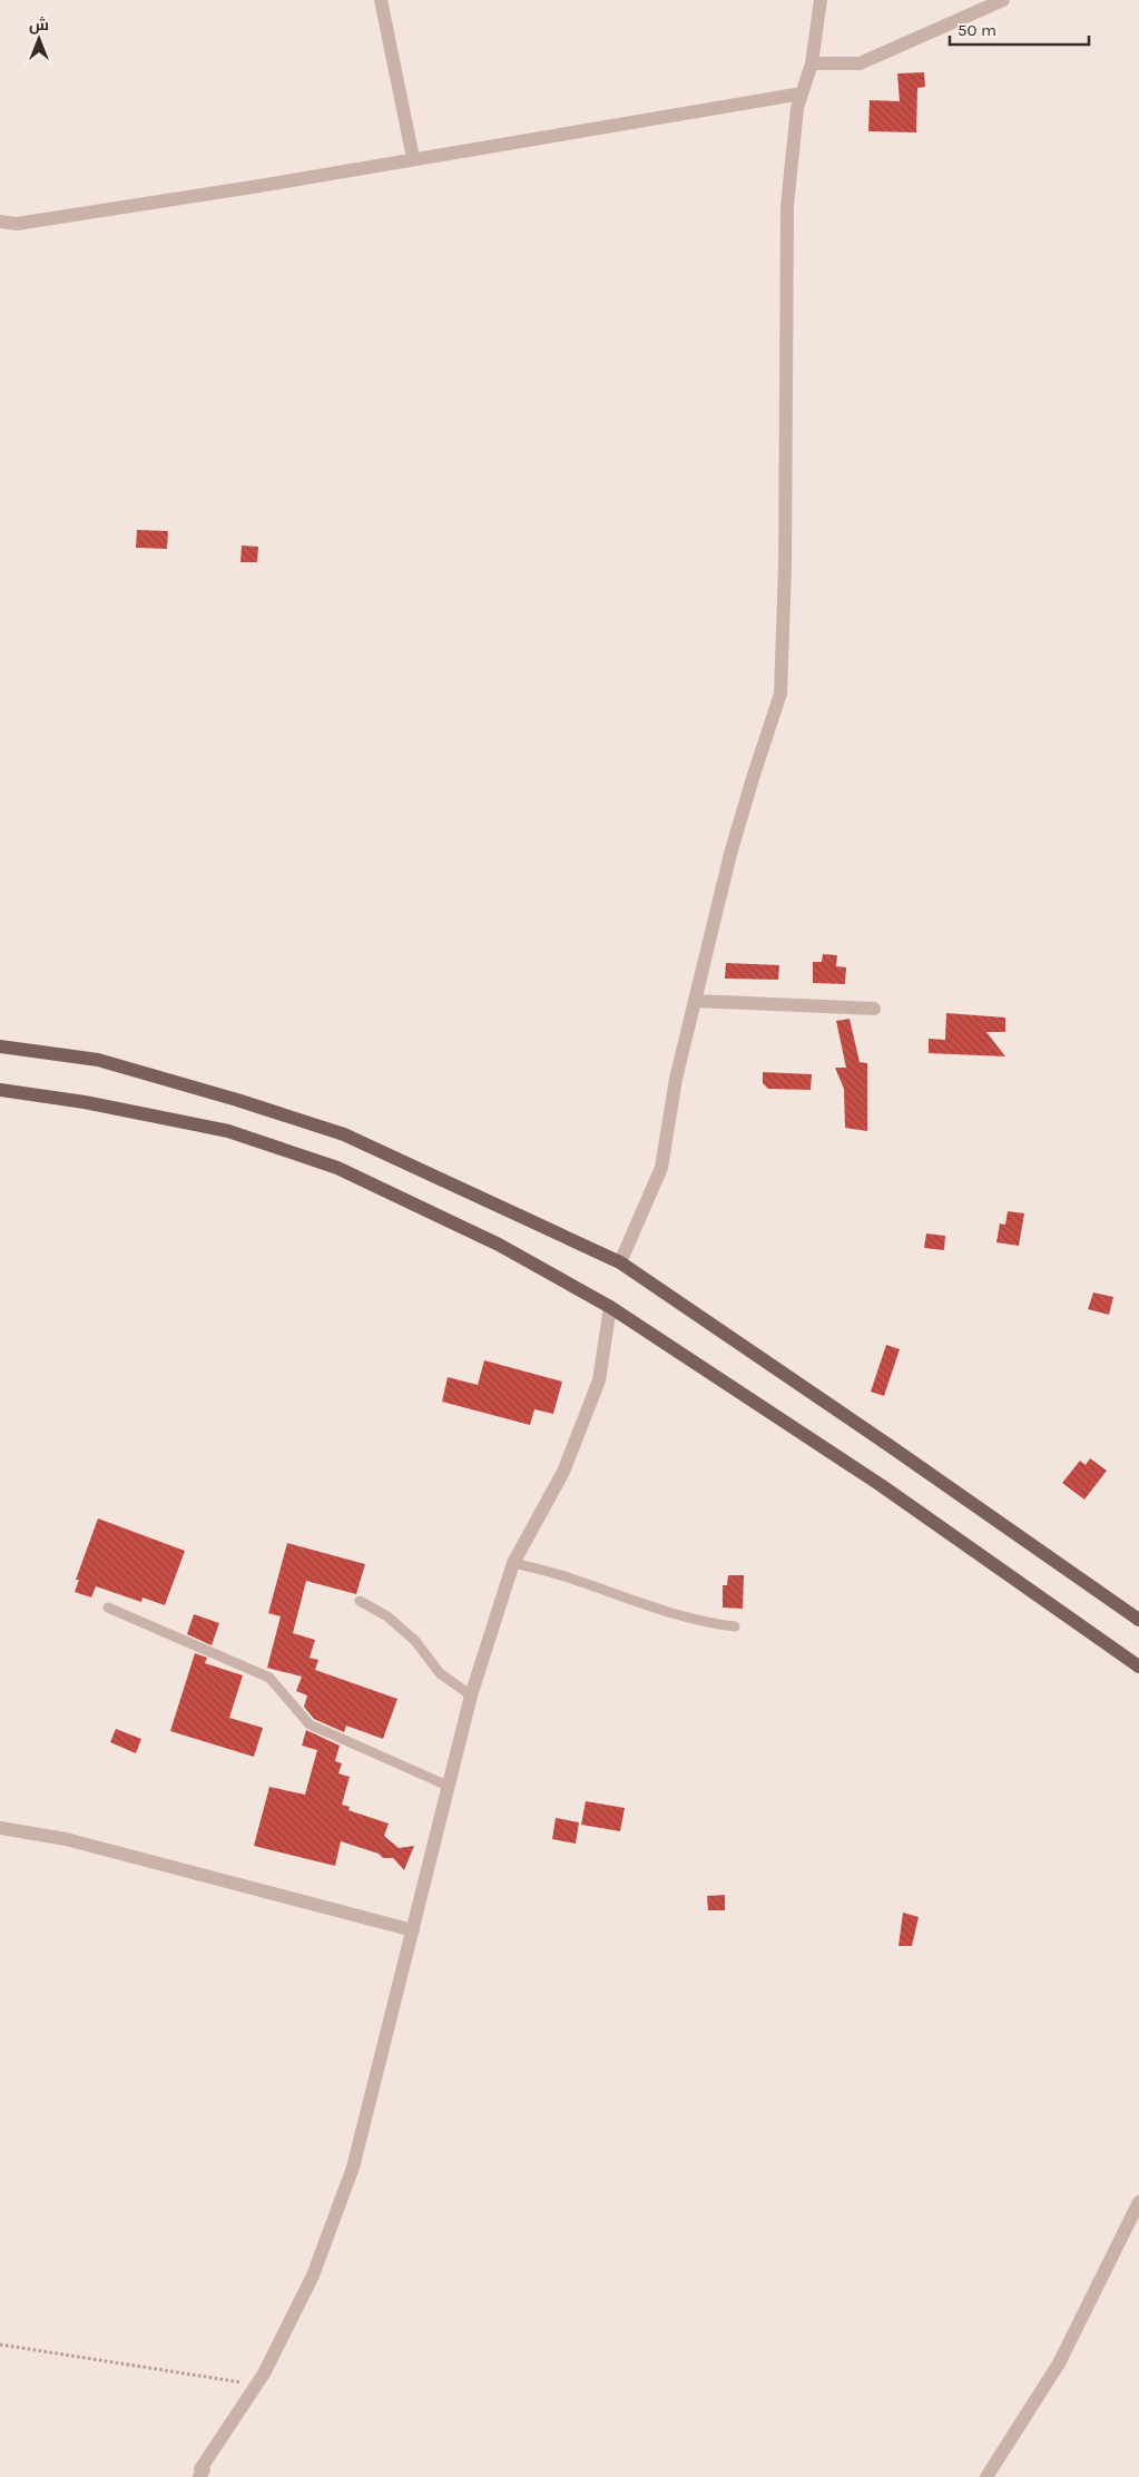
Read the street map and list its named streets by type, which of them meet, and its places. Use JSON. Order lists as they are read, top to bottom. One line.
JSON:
{"scale_bar":"50 m","north":"top"}
